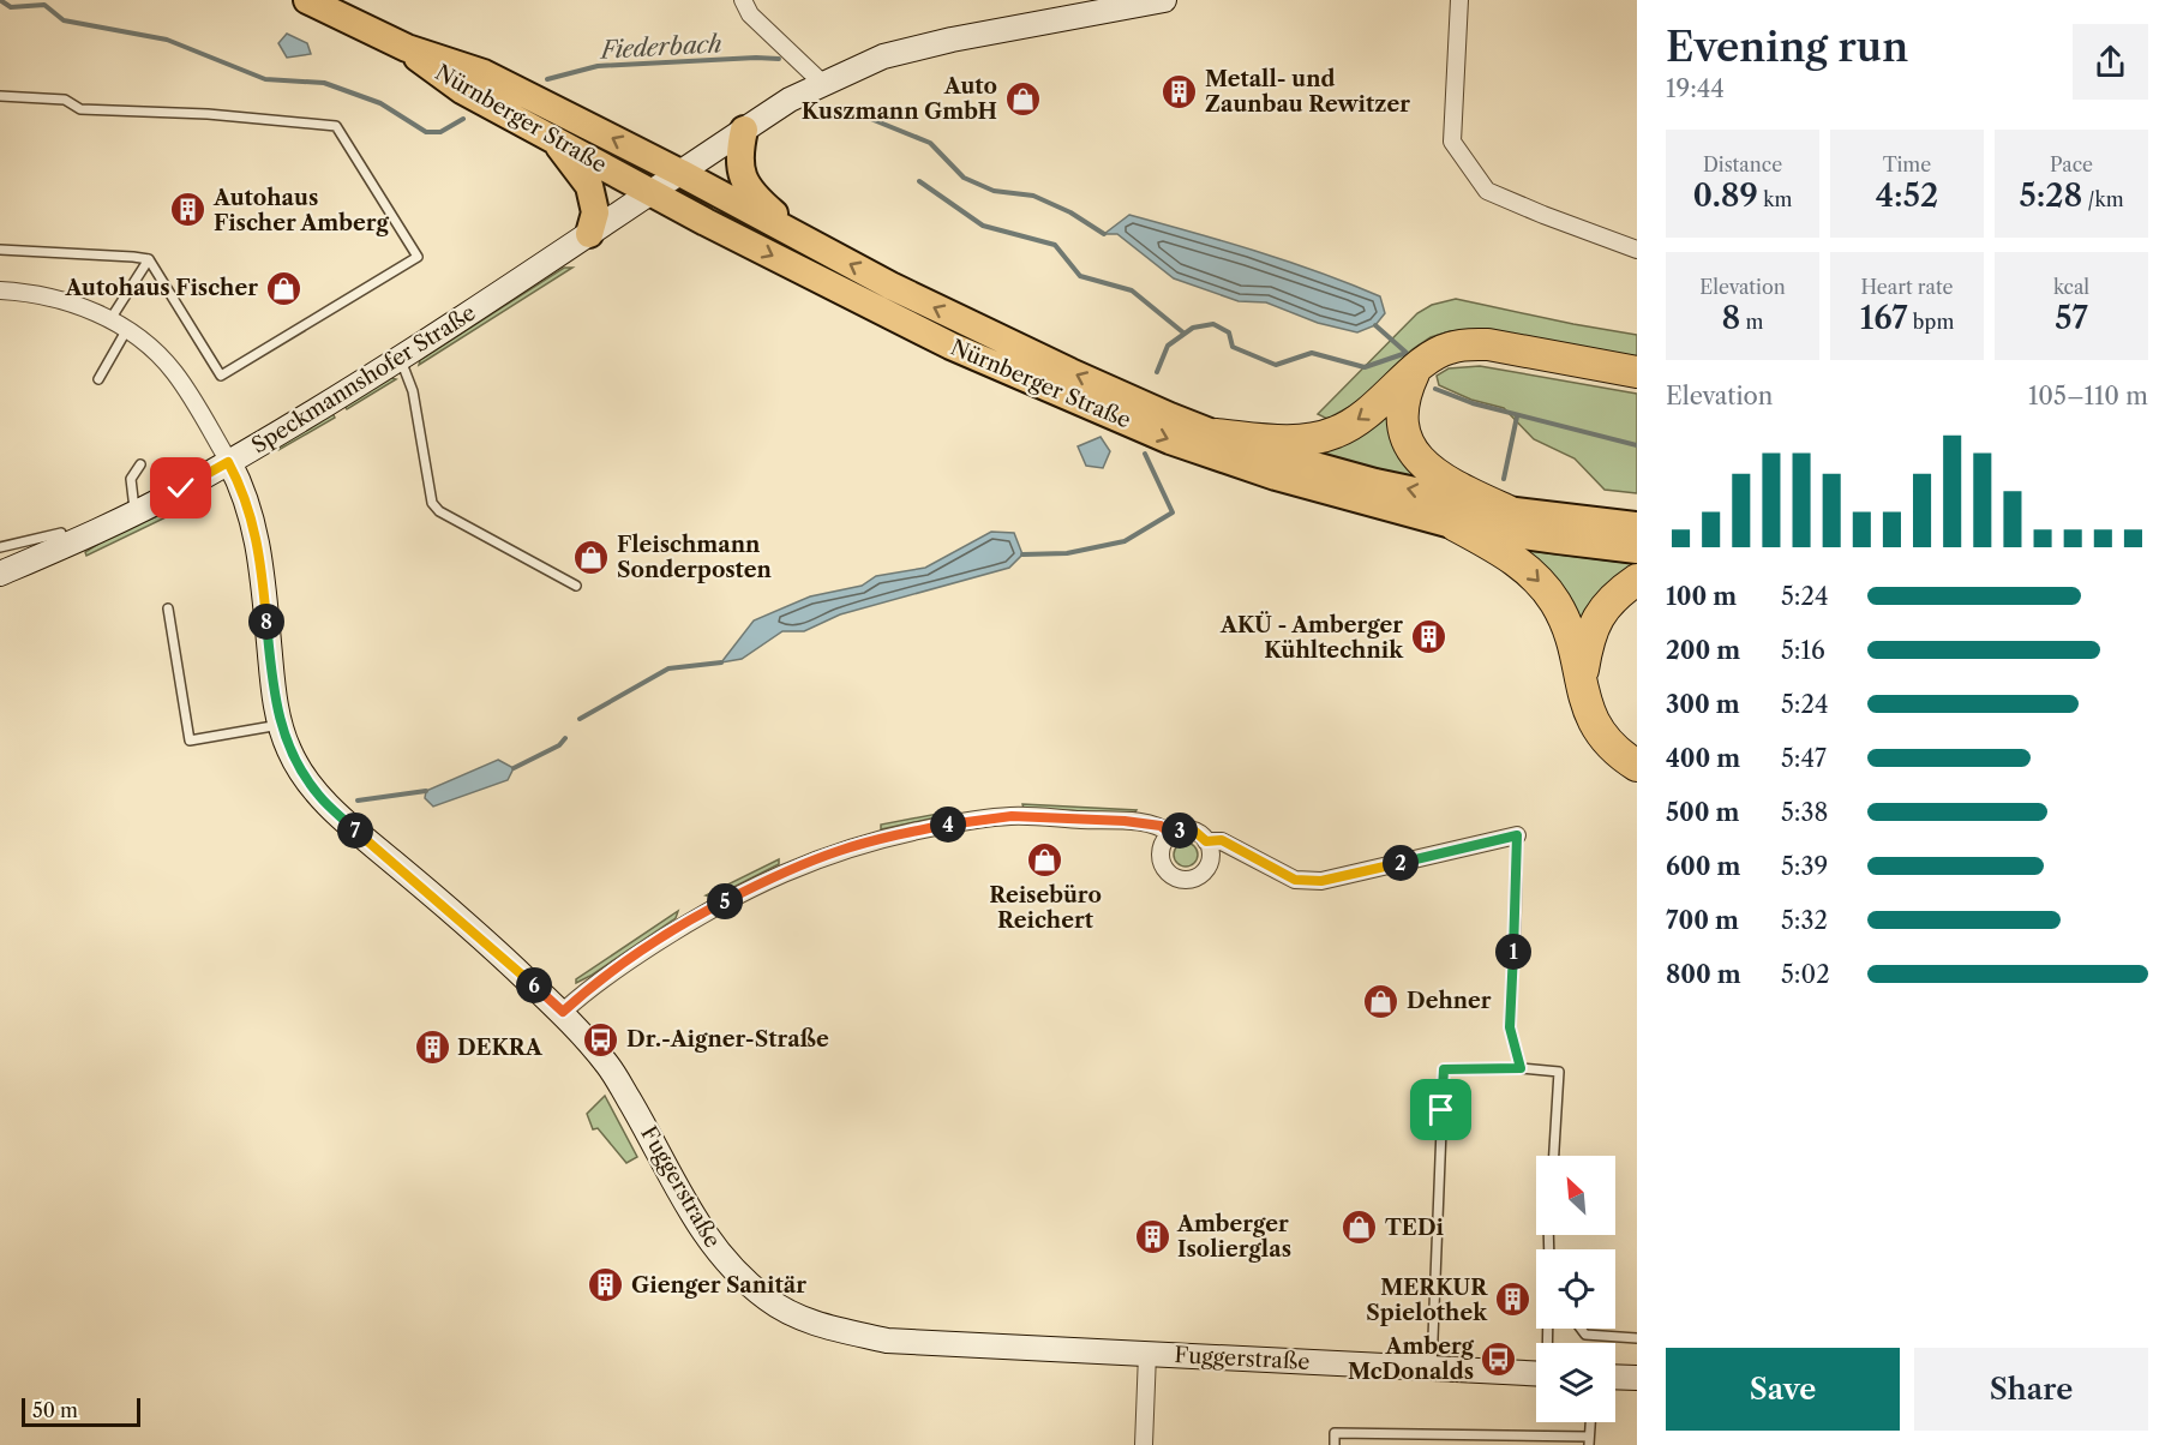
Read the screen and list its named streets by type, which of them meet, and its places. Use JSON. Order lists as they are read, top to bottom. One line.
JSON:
{"streets":{"main road":["Nürnberger Straße"],"street":["Speckmannshofer Straße","Fuggerstraße"]},"crossings":[["Nürnberger Straße","Speckmannshofer Straße"],["Speckmannshofer Straße","Fuggerstraße"]],"water":["Fiederbach"],"places":{"building":["Metall- und Zaunbau Rewitzer","Autohaus Fischer Amberg","AKÜ - Amberger Kühltechnik","DEKRA","Amberger Isolierglas","Gienger Sanitär","MERKUR Spielothek"],"shop":["Auto Kuszmann GmbH","Autohaus Fischer","Fleischmann Sonderposten","Reisebüro Reichert","Dehner","TEDi"],"bus stop":["Dr.-Aigner-Straße","Amberg McDonalds"]},"scale_bar":"50 m","north":"top left","page":{"heading":["Evening run","19:44"],"stats":[["Distance","0.89 km"],["Time","4:52"],["Pace","5:28 /km"],["Elevation","8 m"],["Heart rate","167 bpm"],["kcal","57"]],"chart":["Elevation","105–110 m"],"list":[{"name":"100 m","note":"5:24"},{"name":"200 m","note":"5:16"},{"name":"300 m","note":"5:24"},{"name":"400 m","note":"5:47"},{"name":"500 m","note":"5:38"},{"name":"600 m","note":"5:39"},{"name":"700 m","note":"5:32"},{"name":"800 m","note":"5:02"}],"pins":["8","4","3","7","2","5","1","6"],"buttons":["Save","Share"],"scale":"50 m"}}
